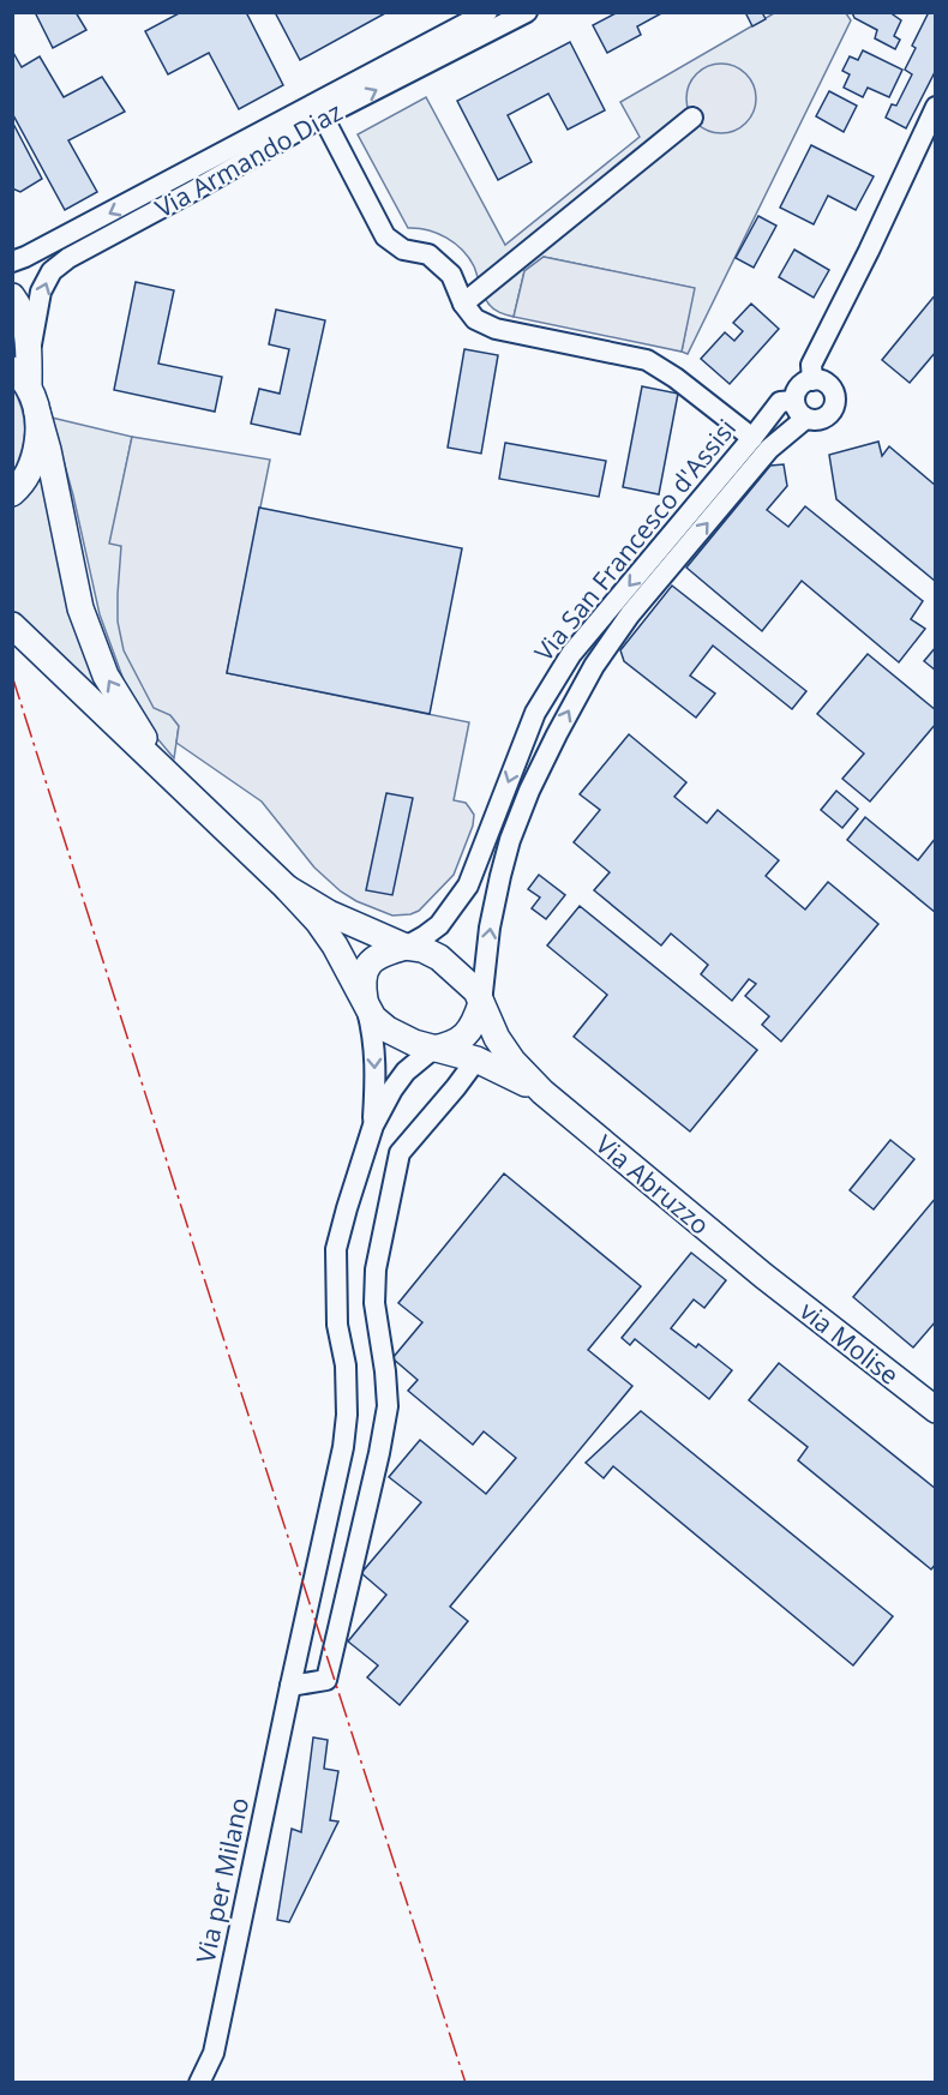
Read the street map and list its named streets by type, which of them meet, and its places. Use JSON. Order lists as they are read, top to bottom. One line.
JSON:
{"streets":{"main road":["Via Abruzzo","via Molise"],"street":["Via Armando Diaz","Via San Francesco d'Assisi","Via per Milano"]},"crossings":[["Via San Francesco d'Assisi","Via Abruzzo"],["Via Abruzzo","via Molise"]]}
